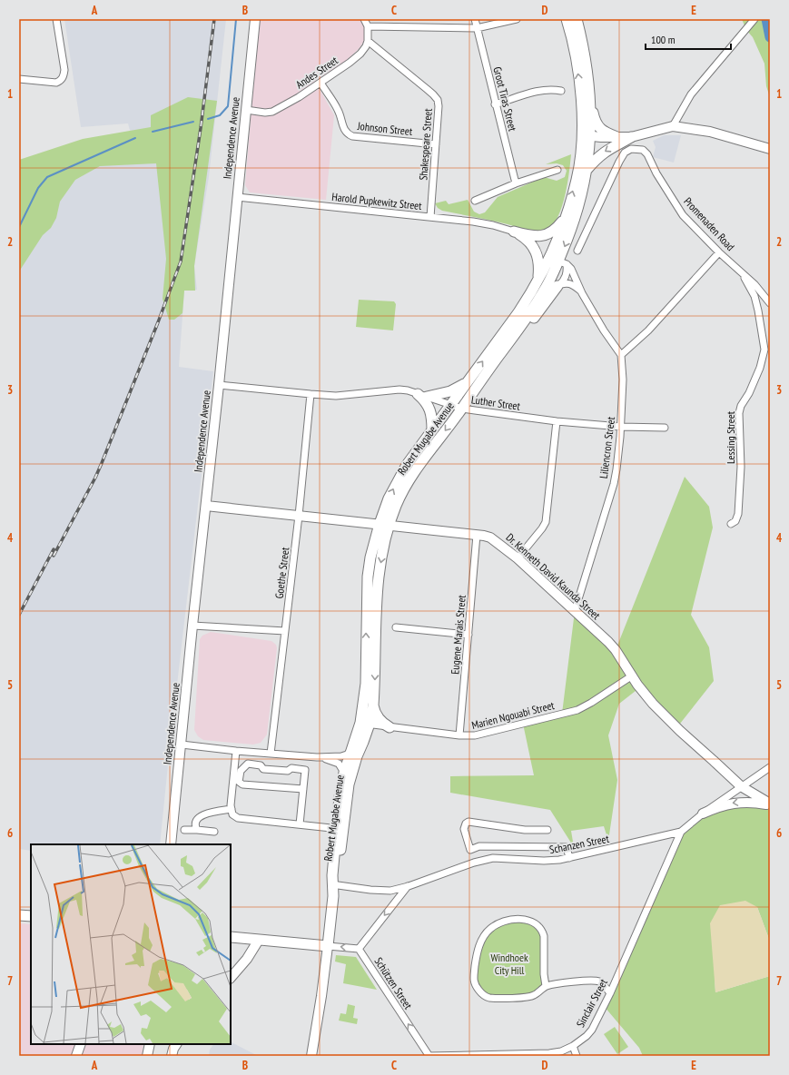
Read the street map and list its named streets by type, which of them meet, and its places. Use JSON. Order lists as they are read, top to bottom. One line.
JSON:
{"streets":{"main road":["Independence Avenue","Robert Mugabe Avenue","Dr. Kenneth David Kaunda Street"],"street":["Andes Street","Groot Tiras Street","Johnson Street","Shakespeare Street","Harold Pupkewitz Street","Promenaden Road","Luther Street","Lessing Street","Liliencron Street","Goethe Street","Eugene Marais Street","Marien Ngouabi Street","Schanzen Street","Schützen Street","Sinclair Street"]},"crossings":[["Andes Street","Johnson Street"],["Andes Street","Independence Avenue"],["Andes Street","Shakespeare Street"],["Johnson Street","Shakespeare Street"],["Independence Avenue","Harold Pupkewitz Street"],["Independence Avenue","Luther Street"],["Independence Avenue","Dr. Kenneth David Kaunda Street"],["Shakespeare Street","Harold Pupkewitz Street"],["Promenaden Road","Lessing Street"],["Luther Street","Robert Mugabe Avenue"],["Luther Street","Liliencron Street"],["Luther Street","Goethe Street"],["Robert Mugabe Avenue","Dr. Kenneth David Kaunda Street"],["Robert Mugabe Avenue","Marien Ngouabi Street"],["Robert Mugabe Avenue","Schanzen Street"],["Liliencron Street","Dr. Kenneth David Kaunda Street"],["Goethe Street","Dr. Kenneth David Kaunda Street"],["Dr. Kenneth David Kaunda Street","Eugene Marais Street"],["Dr. Kenneth David Kaunda Street","Marien Ngouabi Street"],["Dr. Kenneth David Kaunda Street","Schanzen Street"],["Eugene Marais Street","Marien Ngouabi Street"],["Schanzen Street","Sinclair Street"],["Schützen Street","Sinclair Street"]],"one_way":["Schützen Street"],"parks":["Windhoek City Hill"],"scale_bar":"100 m","grid":{"columns":["A","B","C","D","E"],"rows":["1","2","3","4","5","6","7"]}}
